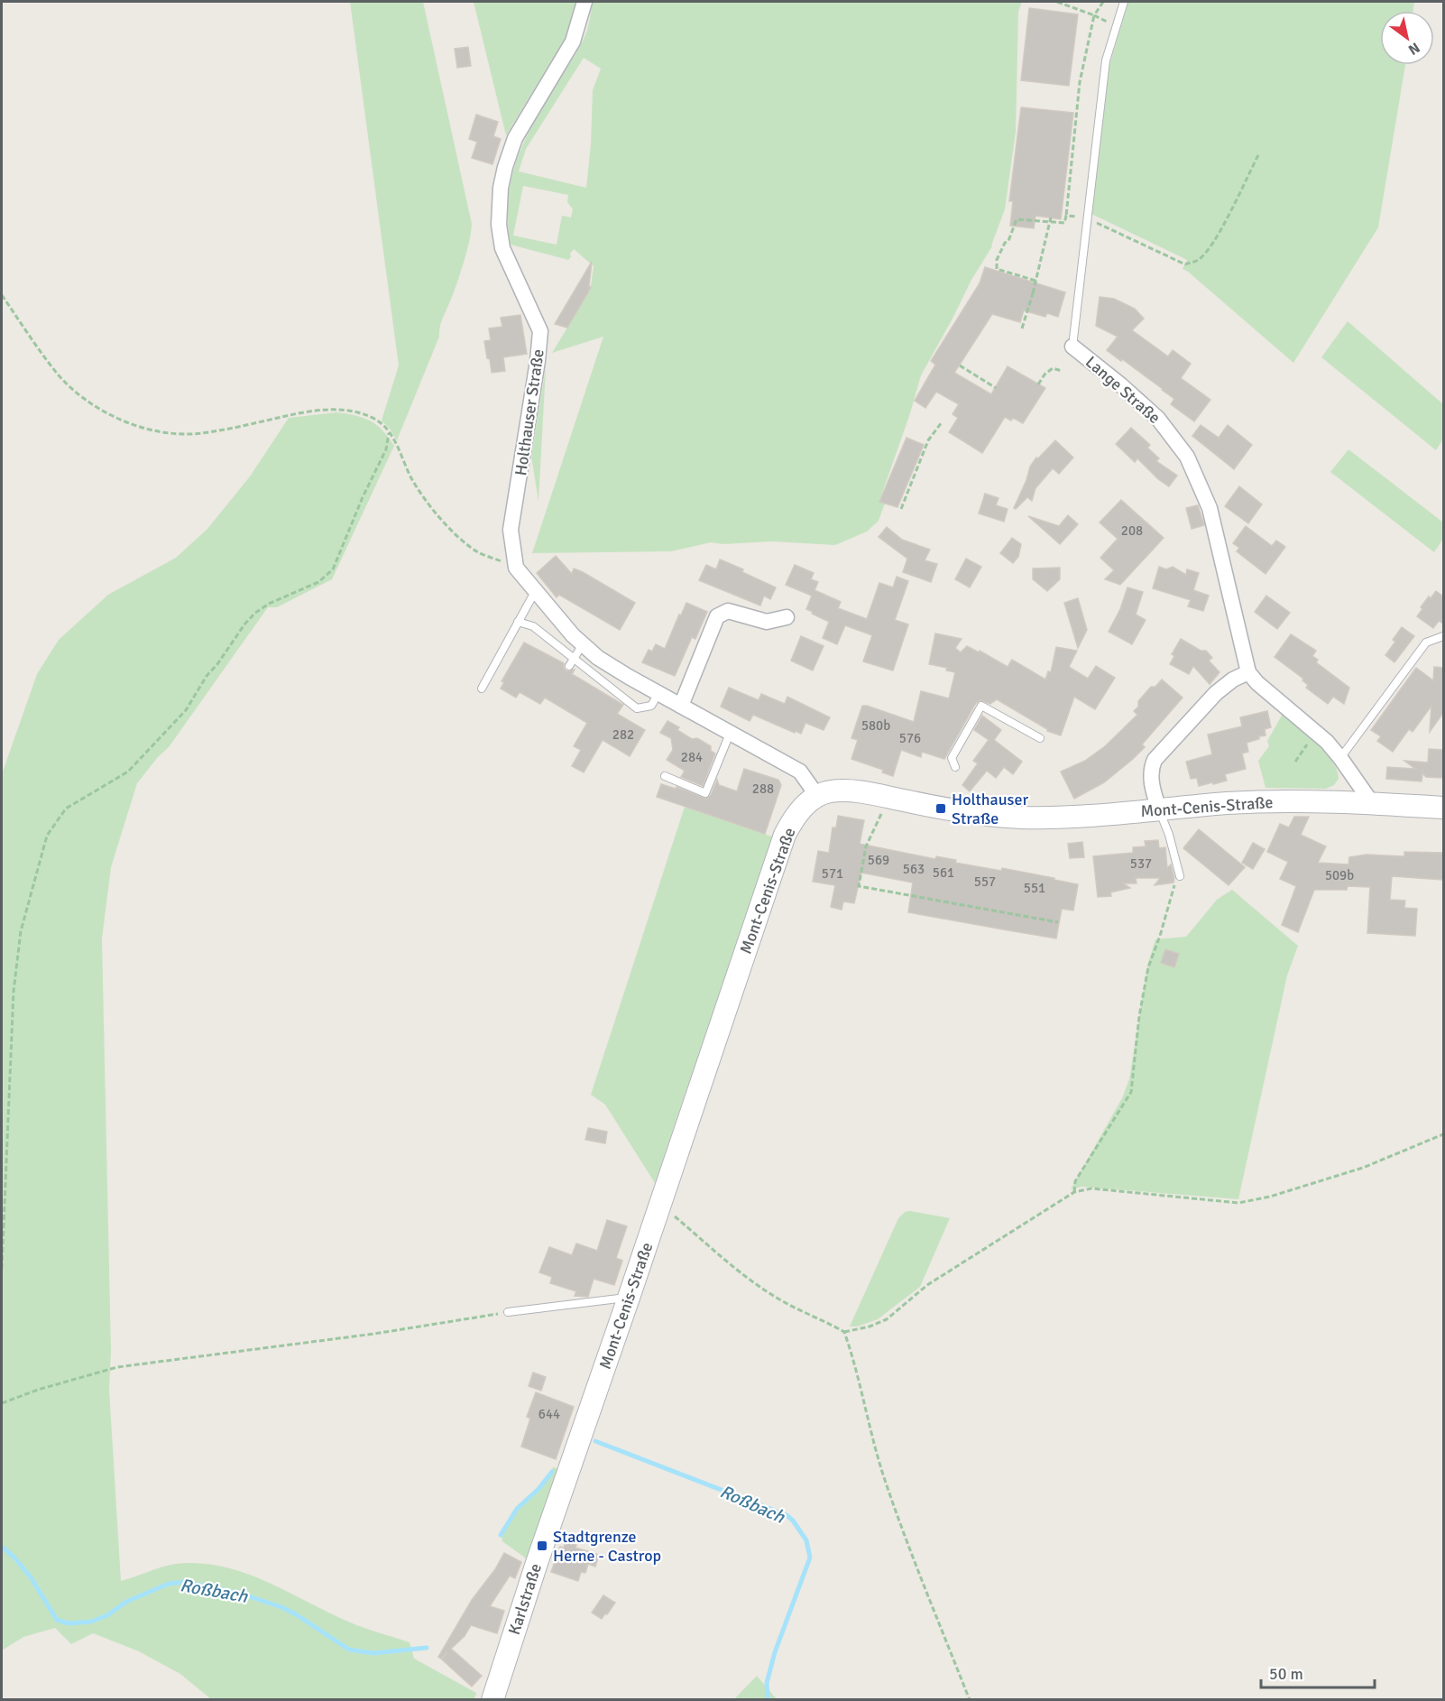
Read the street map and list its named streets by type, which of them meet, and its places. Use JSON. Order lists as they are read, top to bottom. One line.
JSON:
{"streets":{"main road":["Mont-Cenis-Straße","Karlstraße"],"street":["Lange Straße","Holthauser Straße"]},"crossings":[["Mont-Cenis-Straße","Karlstraße"]],"water":["Roßbach"],"places":{"transit":["Holthauser Straße","Stadtgrenze Herne - Castrop"]},"house_numbers":["208","580b","282","576","284","288","569","537","563","561","571","509b","557","551","644"],"scale_bar":"50 m","north":"bottom right"}
